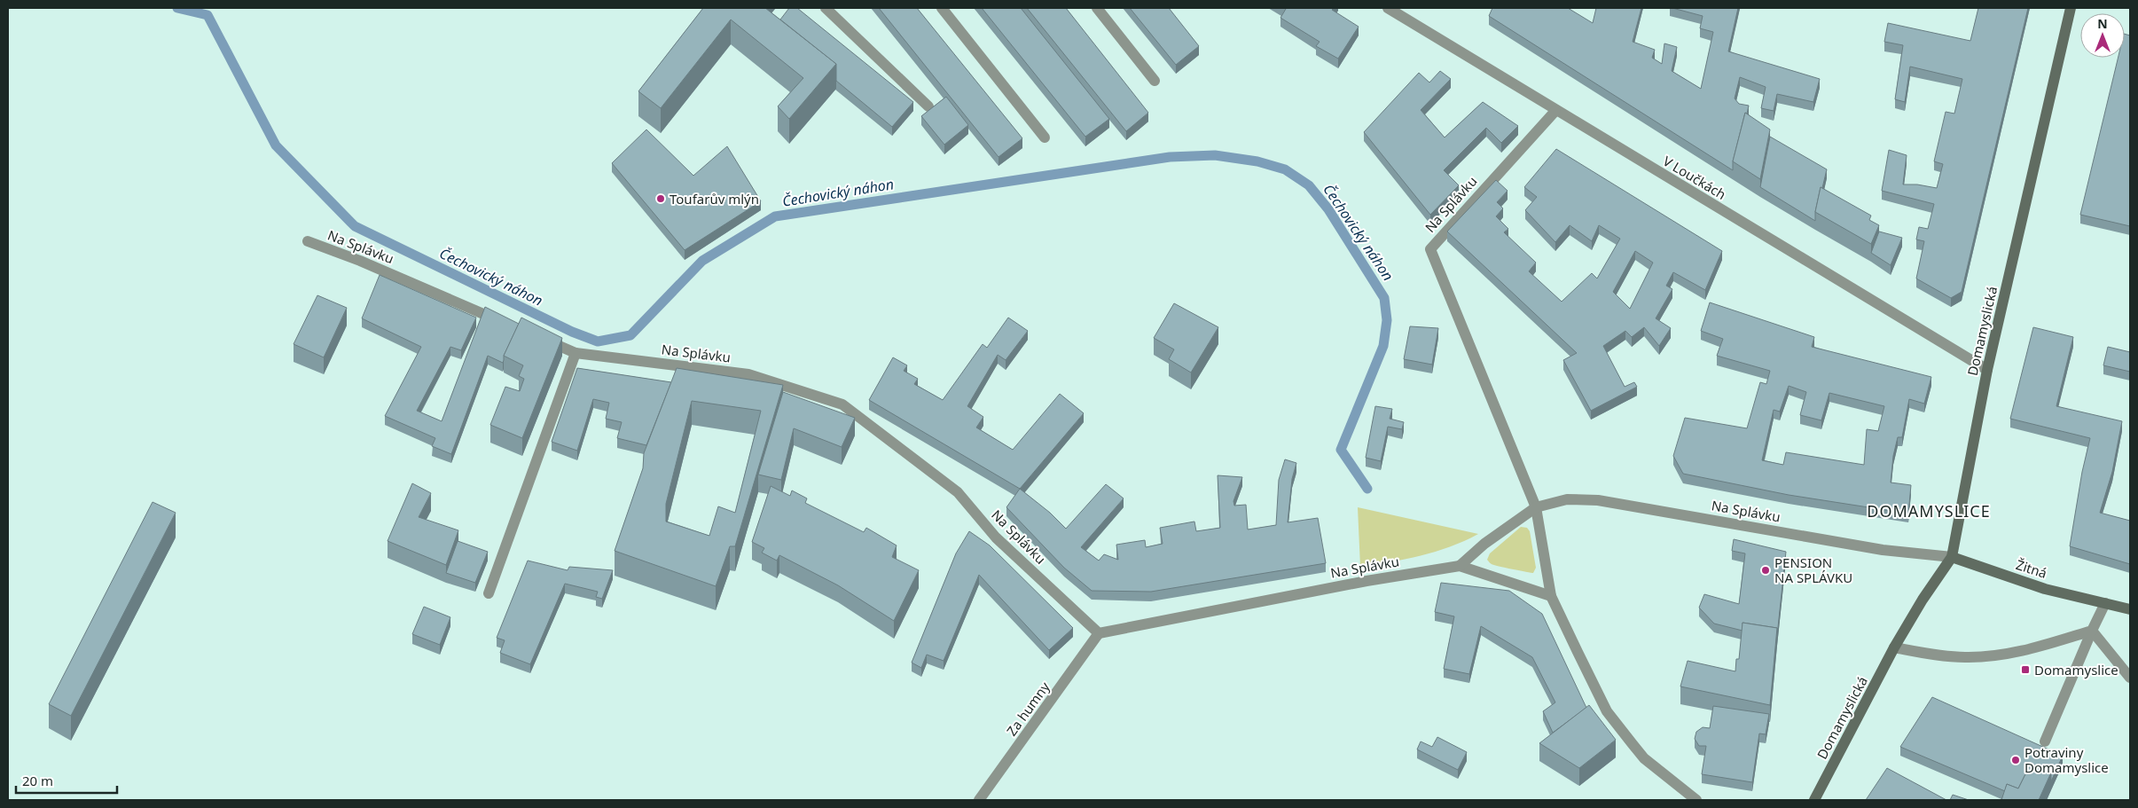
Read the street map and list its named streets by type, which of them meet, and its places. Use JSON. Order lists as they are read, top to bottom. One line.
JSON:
{"streets":{"street":["V Loučkách","Na Splávku","Domamyslická","Žitná","Za humny"]},"crossings":[["V Loučkách","Na Splávku"],["V Loučkách","Domamyslická"],["Na Splávku","Domamyslická"],["Na Splávku","Žitná"],["Na Splávku","Za humny"],["Domamyslická","Žitná"]],"districts":["DOMAMYSLICE"],"water":["Čechovický náhon"],"places":{"other":["Toufarův mlýn","PENSION NA SPLÁVKU","Potraviny Domamyslice"],"transit":["Domamyslice"]},"scale_bar":"20 m","north":"top"}
